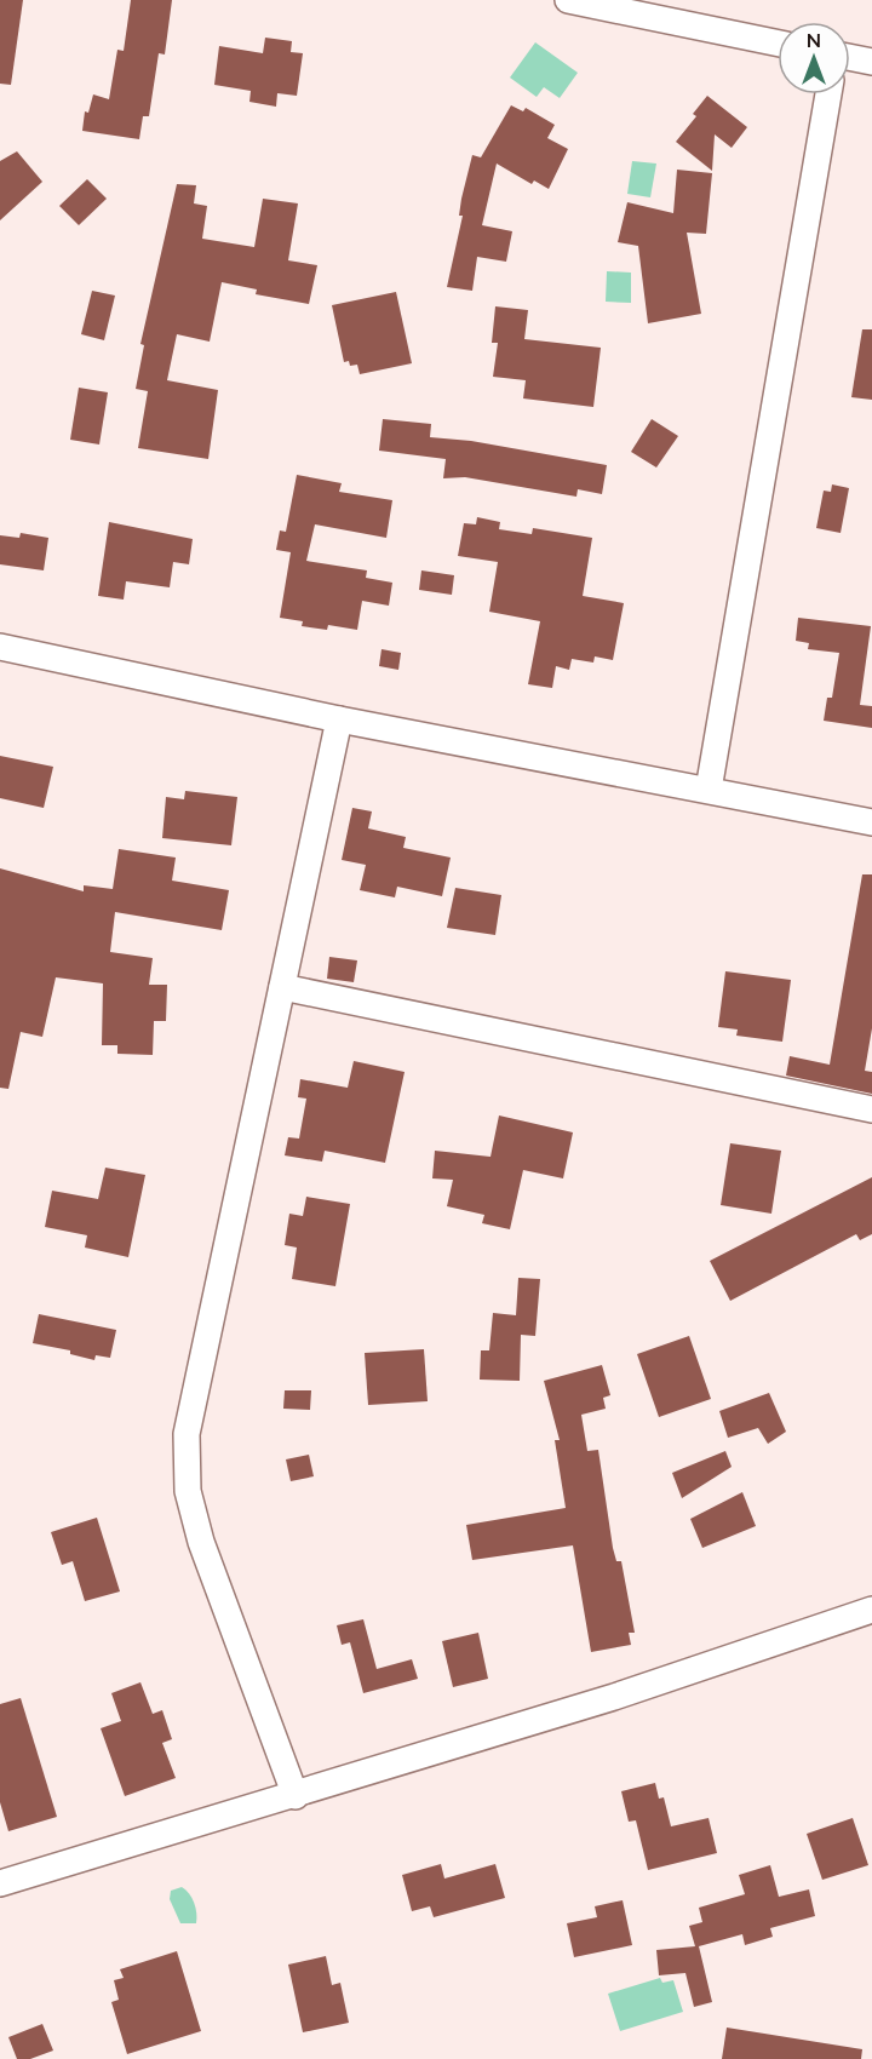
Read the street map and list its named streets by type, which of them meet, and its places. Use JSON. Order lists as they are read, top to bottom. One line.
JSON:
{"north":"top"}
